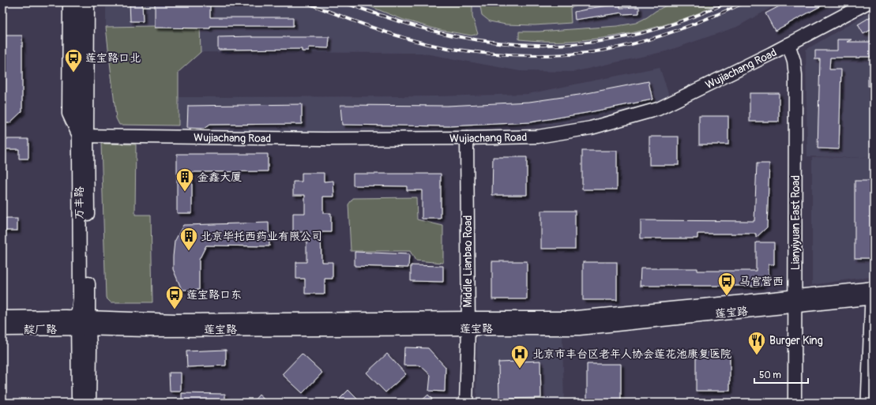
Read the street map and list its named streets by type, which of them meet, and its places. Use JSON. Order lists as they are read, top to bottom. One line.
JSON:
{"streets":{"street":["Wujiachang Road","万丰路","Lianyiyuan East Road","Middle Lianbao Road","莲宝路","靛厂路"]},"crossings":[["Wujiachang Road","万丰路"],["Wujiachang Road","Lianyiyuan East Road"],["Wujiachang Road","Middle Lianbao Road"],["万丰路","莲宝路"],["万丰路","靛厂路"],["Lianyiyuan East Road","莲宝路"],["Middle Lianbao Road","莲宝路"],["莲宝路","靛厂路"]],"places":{"bus stop":["莲宝路口北","马官营西","莲宝路口东"],"building":["金鑫大厦","北京毕托西药业有限公司"],"restaurant":["Burger King"],"hospital":["北京市丰台区老年人协会莲花池康复医院"]},"scale_bar":"50 m"}
